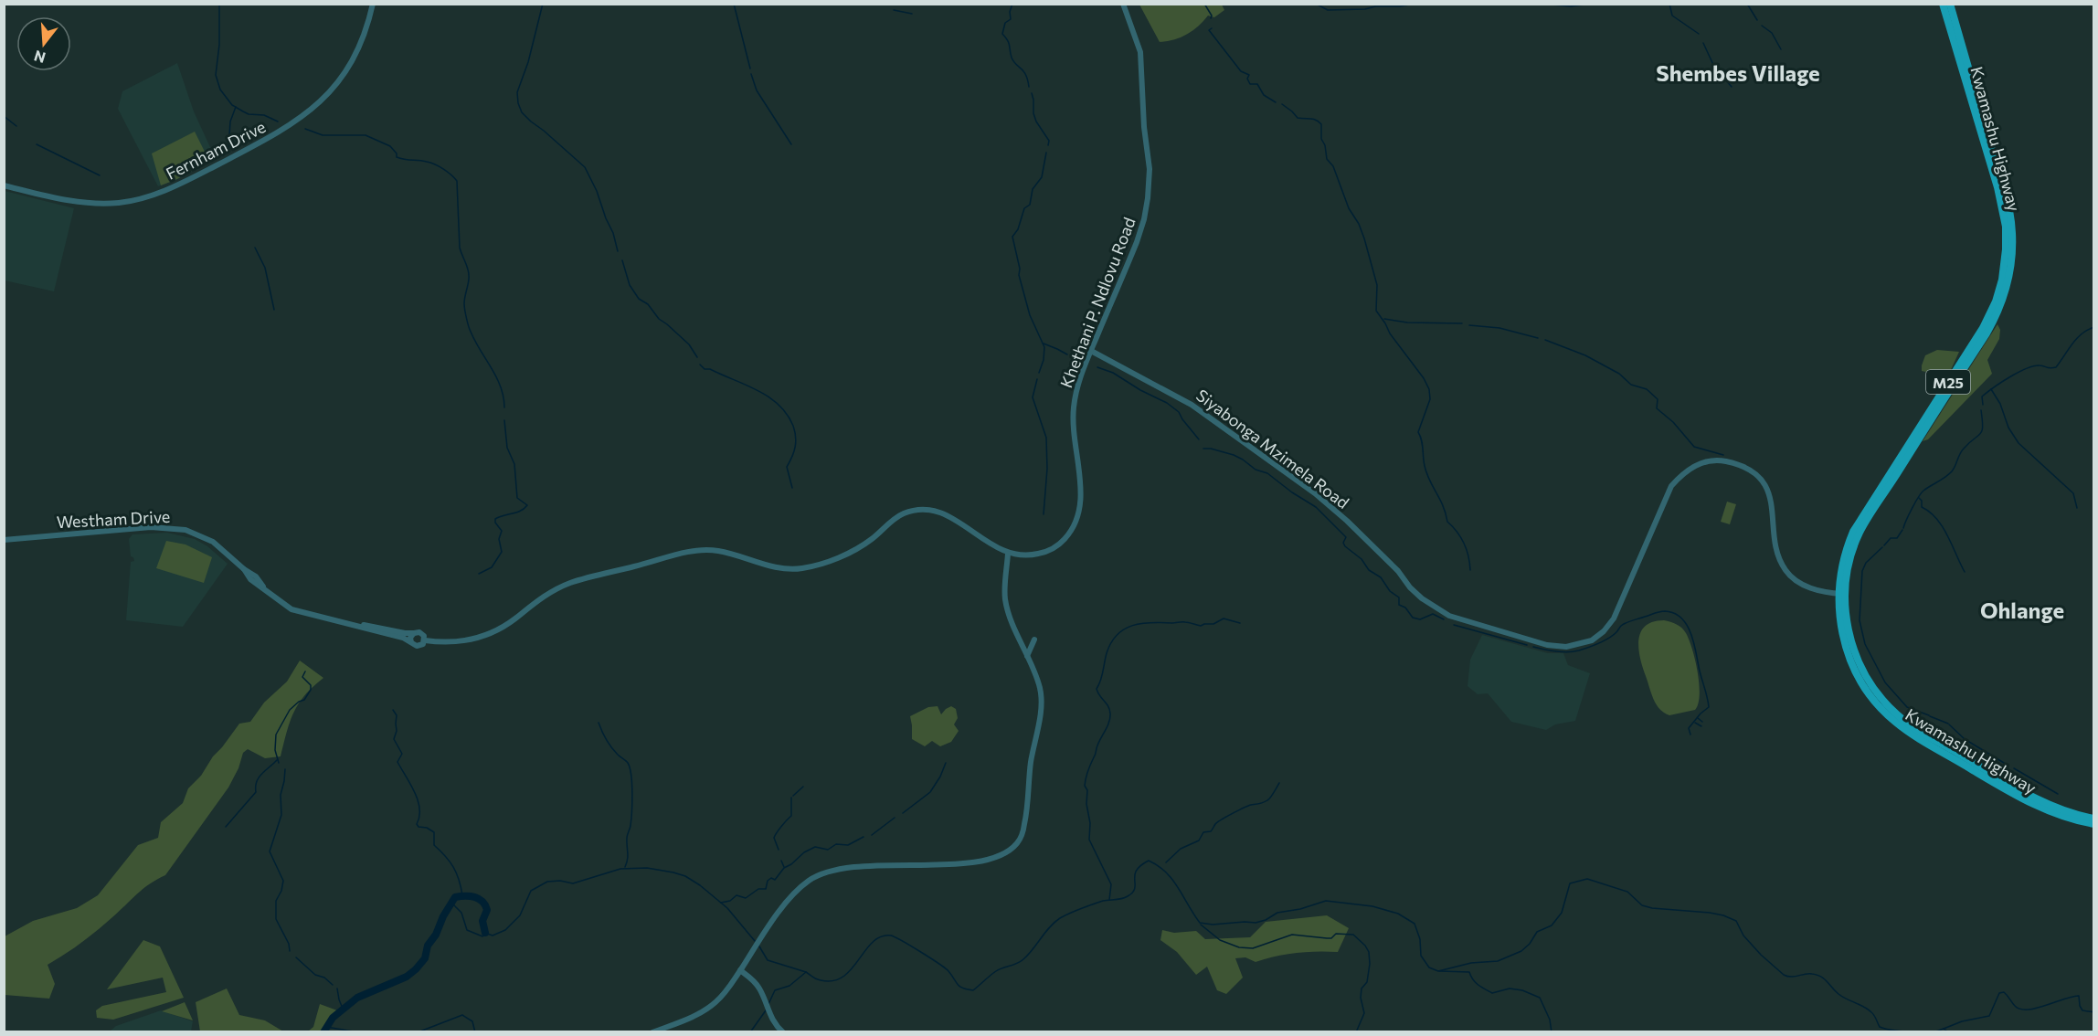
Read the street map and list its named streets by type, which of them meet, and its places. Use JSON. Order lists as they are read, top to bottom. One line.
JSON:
{"streets":{"main road":["Kwamashu Highway","M25"],"street":["Fernham Drive","Khethani P. Ndlovu Road","Siyabonga Mzimela Road","Westham Drive"]},"crossings":[["Kwamashu Highway","Siyabonga Mzimela Road"],["Khethani P. Ndlovu Road","Siyabonga Mzimela Road"],["Khethani P. Ndlovu Road","Westham Drive"]],"districts":["Shembes Village","Ohlange"],"north":"bottom"}
